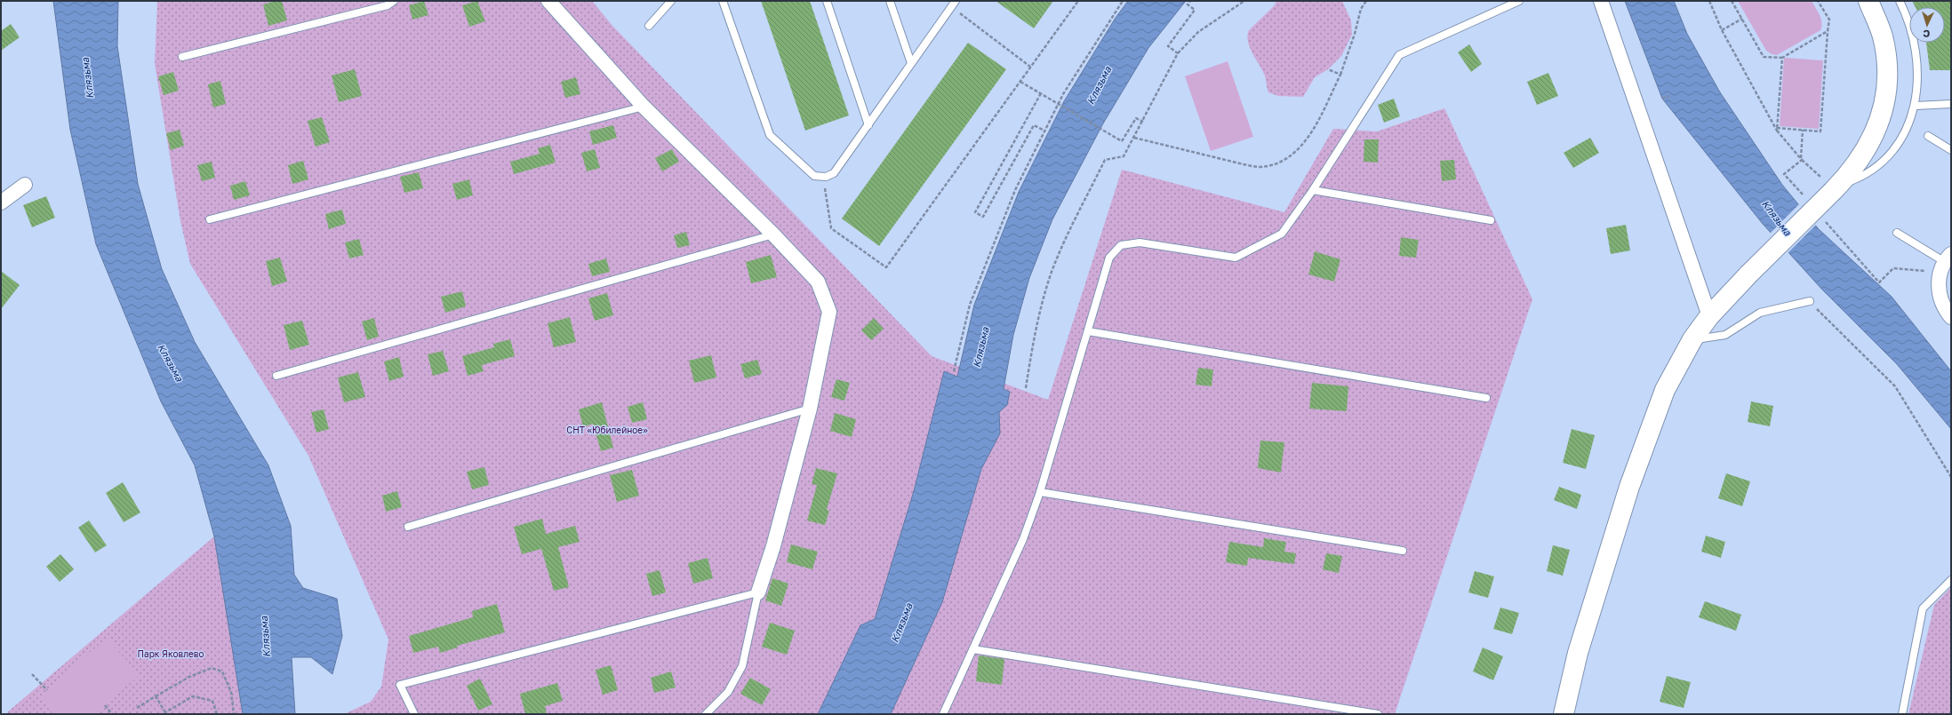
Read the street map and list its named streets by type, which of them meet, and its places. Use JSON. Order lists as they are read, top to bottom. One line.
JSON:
{"water":["Клязьма"],"parks":["СНТ «Юбилейное»","Парк Яковлево"],"north":"bottom"}
